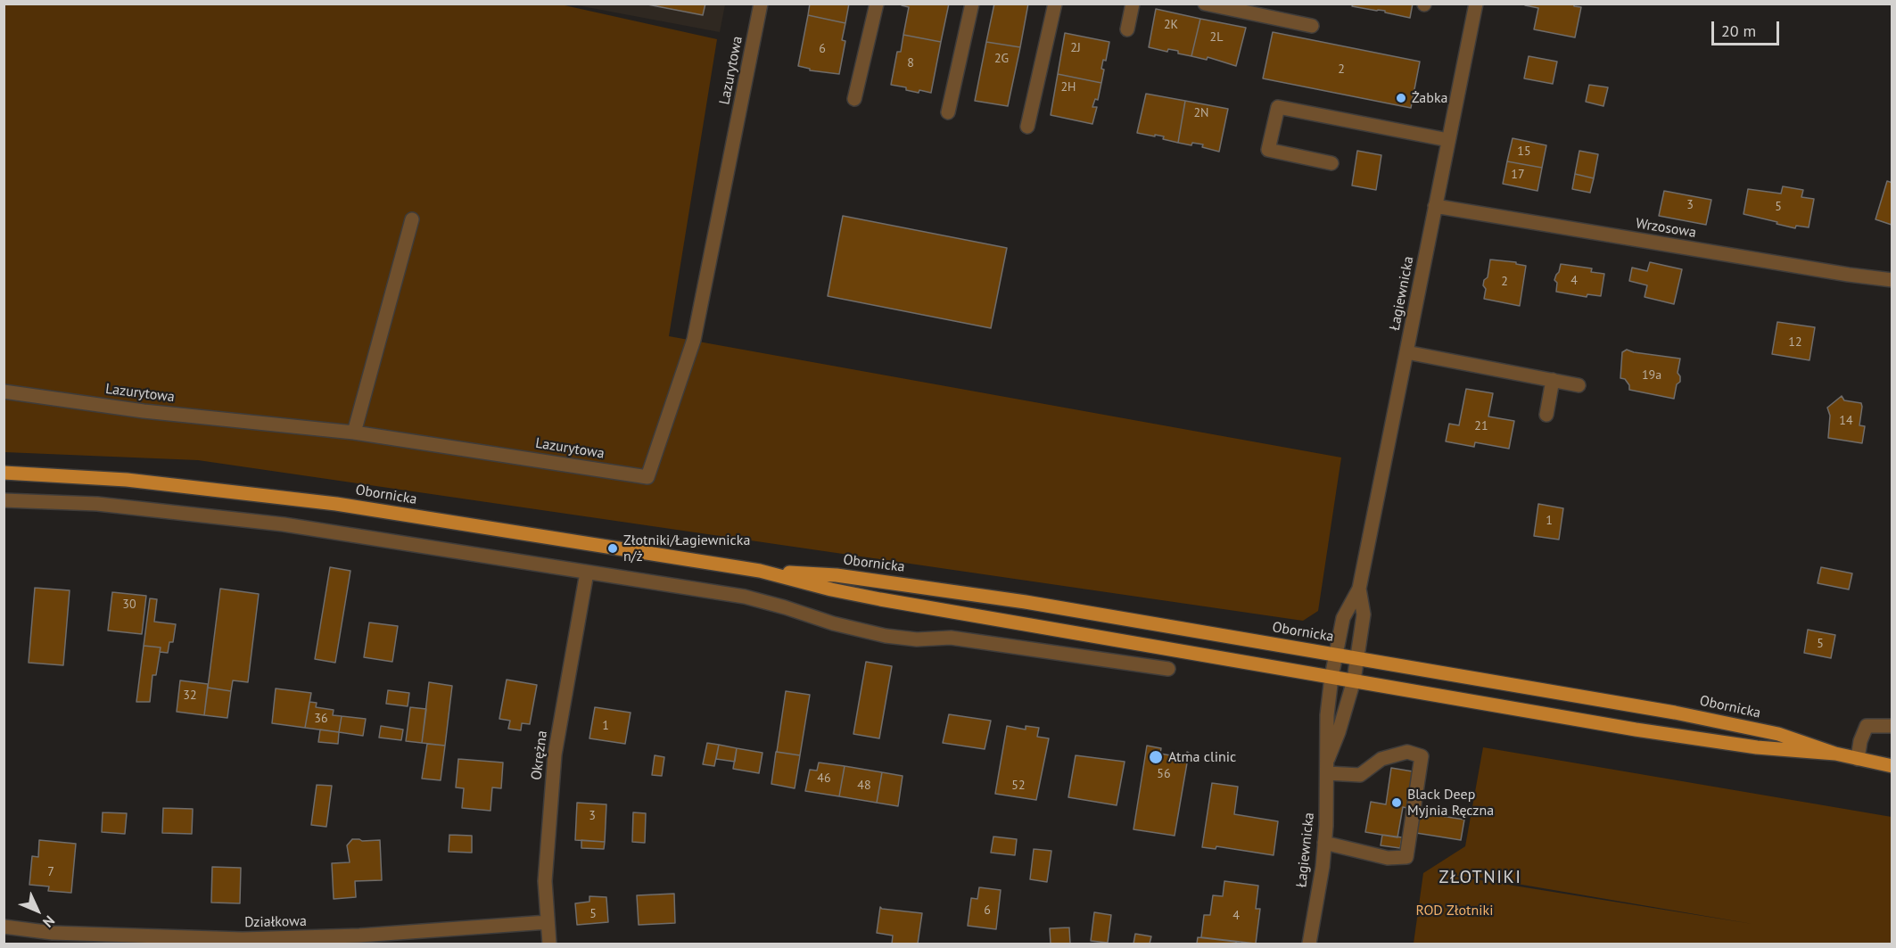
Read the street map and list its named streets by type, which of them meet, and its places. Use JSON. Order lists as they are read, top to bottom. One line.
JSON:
{"streets":{"main road":["Obornicka"],"street":["Lazurytowa","Wrzosowa","Łagiewnicka","Okrężna","Działkowa"]},"crossings":[["Wrzosowa","Łagiewnicka"],["Łagiewnicka","Obornicka"],["Okrężna","Działkowa"]],"districts":["ZŁOTNIKI"],"parks":["ROD Złotniki"],"places":["Żabka","Złotniki/Łagiewnicka n/ż","Atma clinic","Black Deep Myjnia Ręczna"],"house_numbers":["2K","2L","2J","6","2G","8","2","2H","2N","15","17","3","5","4","2","12","19a","14","21","1","30","5","32","36","1","56","46","48","52","3","7","6","5","4"],"scale_bar":"20 m","north":"bottom right"}
